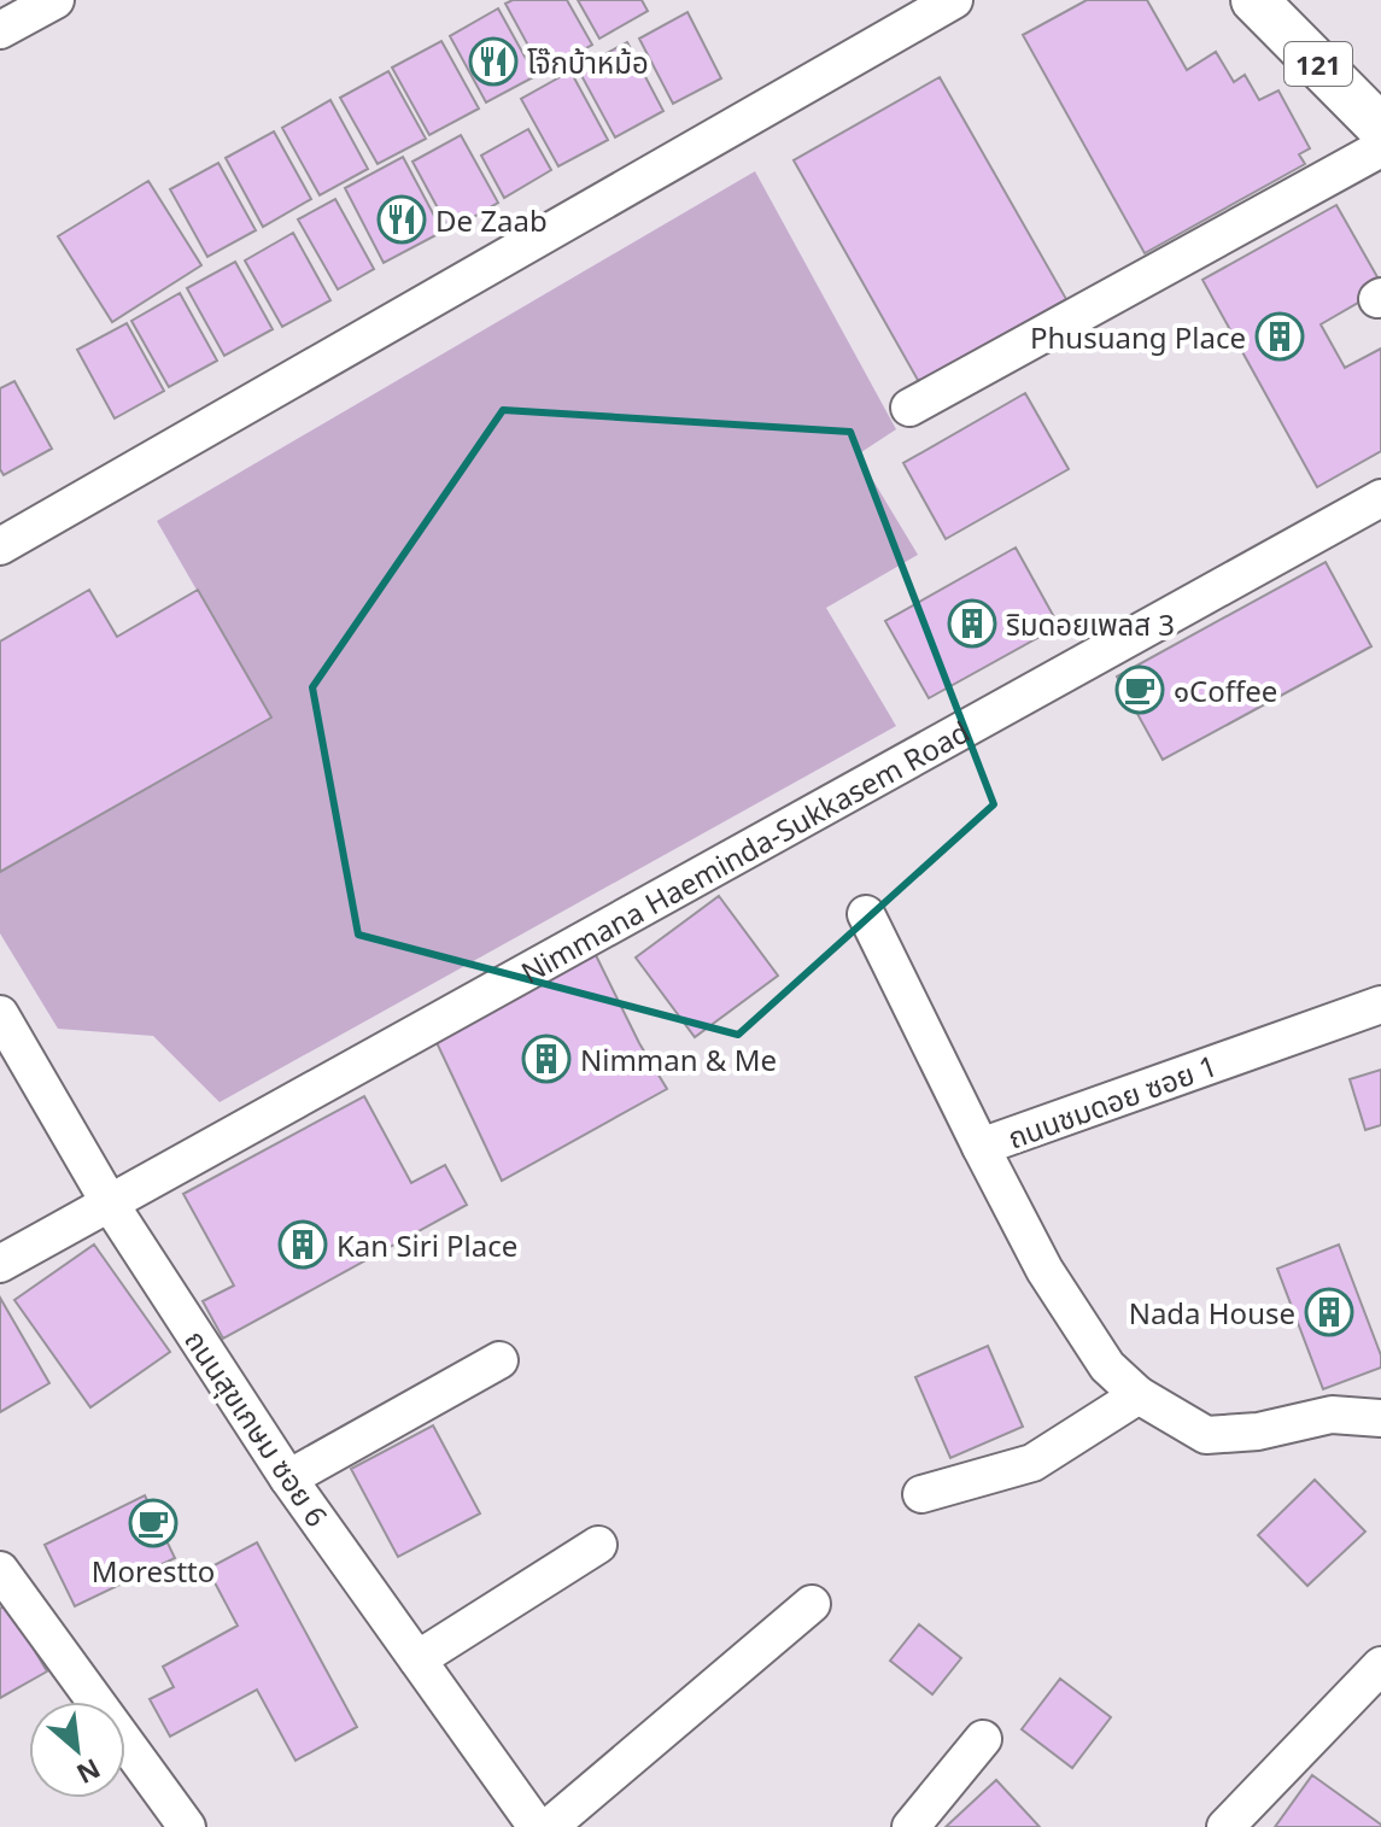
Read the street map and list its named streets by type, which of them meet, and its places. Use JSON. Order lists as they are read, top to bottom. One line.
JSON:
{"streets":{"main road":["121"],"street":["Nimmana Haeminda-Sukkasem Road","ถนนชมดอย ซอย 1","ถนนสุขเกษม ซอย 6"]},"crossings":[["Nimmana Haeminda-Sukkasem Road","ถนนสุขเกษม ซอย 6"]],"places":{"restaurant":["โจ๊กบ้าหม้อ","De Zaab"],"building":["Phusuang Place","ริมดอยเพลส 3","Nimman & Me","Kan Siri Place","Nada House"],"cafe":["๑Coffee","Morestto"]},"north":"bottom right"}
